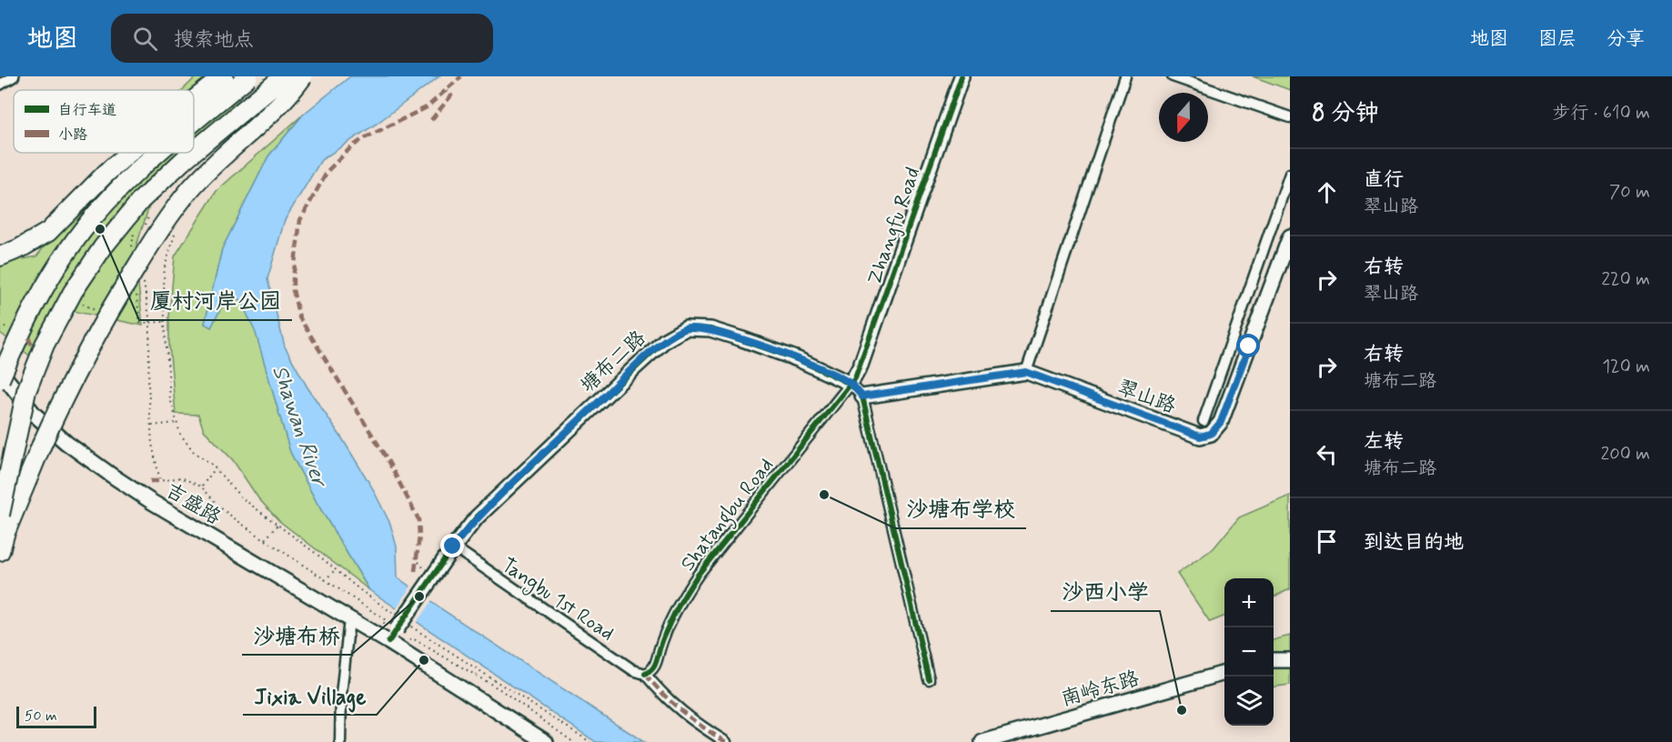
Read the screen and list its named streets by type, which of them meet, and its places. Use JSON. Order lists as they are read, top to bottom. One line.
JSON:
{"streets":{"street":["Zhangfu Road","塘布二路","翠山路","吉盛路","Shatangbu Road","Tangbu 1st Road","南岭东路"]},"crossings":[["Zhangfu Road","塘布二路"],["Zhangfu Road","Shatangbu Road"],["塘布二路","吉盛路"],["塘布二路","Shatangbu Road"],["塘布二路","Tangbu 1st Road"],["Shatangbu Road","Tangbu 1st Road"]],"water":["Shawan River"],"places":["厦村河岸公园","沙塘布学校","沙塘布桥","Jixia Village","沙西小学"],"legend":["自行车道","小路"],"scale_bar":"50 m","north":"bottom","page":{"header":"地图","search":"搜索地点","nav":["地图","图层","分享"],"heading":["8 分钟","步行 · 610 m"],"list":[["直行","翠山路","70 m"],["右转","翠山路","220 m"],["右转","塘布二路","120 m"],["左转","塘布二路","200 m"],"到达目的地"],"map_buttons":["+","−"],"scale":"50 m"}}
